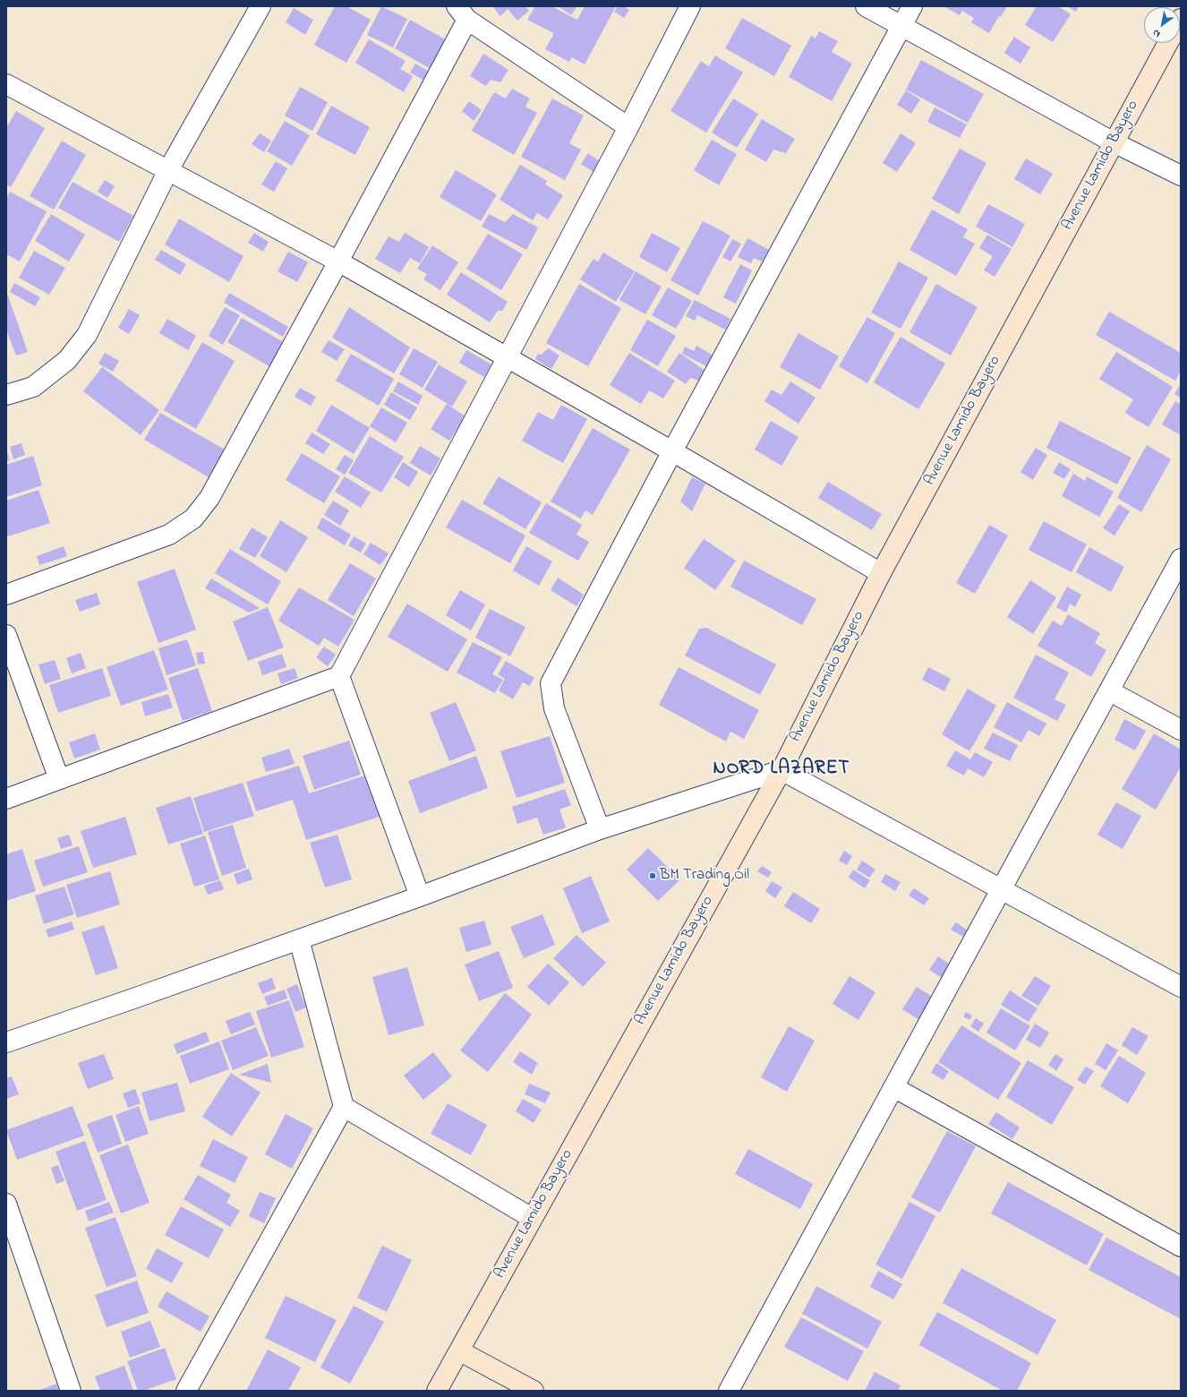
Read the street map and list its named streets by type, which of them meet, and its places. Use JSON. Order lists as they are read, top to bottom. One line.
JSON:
{"streets":{"street":["Avenue Lamido Bayero"]},"districts":["NORD LAZARET"],"places":["BM Trading Oil"],"north":"bottom left"}
